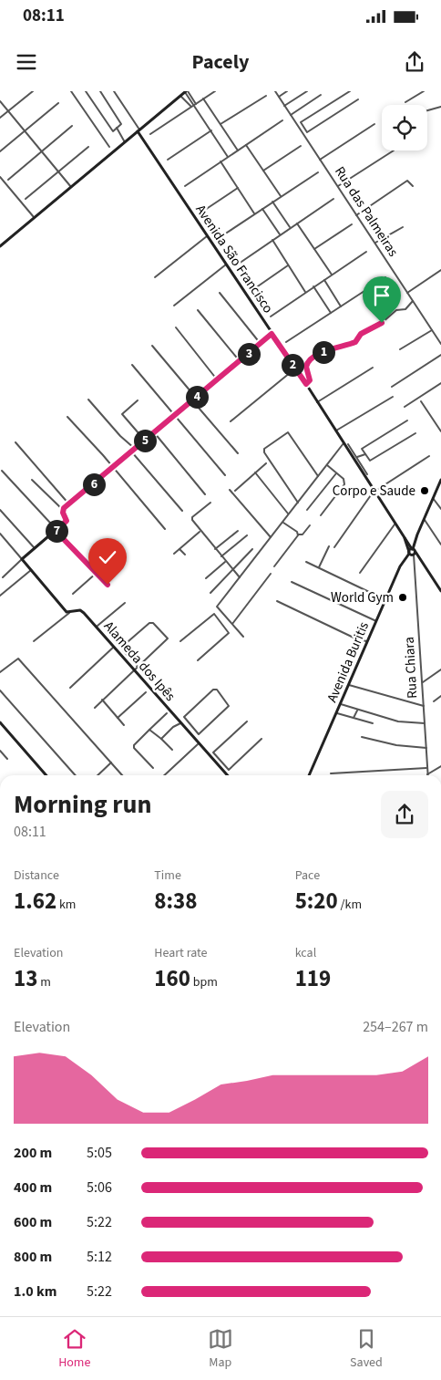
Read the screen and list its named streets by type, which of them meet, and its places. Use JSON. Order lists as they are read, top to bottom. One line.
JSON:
{"streets":{"street":["Rua das Palmeiras","Avenida São Francisco","Alameda dos Ipês","Avenida Buritis","Rua Chiara"]},"crossings":[["Avenida São Francisco","Avenida Buritis"],["Avenida São Francisco","Rua Chiara"],["Avenida Buritis","Rua Chiara"]],"places":["Corpo e Saude","World Gym"],"page":{"status":"08:11","header":"Pacely","pins":["1","3","2","4","5","6","7"],"heading":["Morning run","08:11"],"stats":[["Distance","1.62 km"],["Time","8:38"],["Pace","5:20 /km"],["Elevation","13 m"],["Heart rate","160 bpm"],["kcal","119"]],"chart":["Elevation","254–267 m"],"list":[{"name":"200 m","note":"5:05"},{"name":"400 m","note":"5:06"},{"name":"600 m","note":"5:22"},{"name":"800 m","note":"5:12"},{"name":"1.0 km","note":"5:22"}],"tabs":["Home","Map","Saved"]}}
